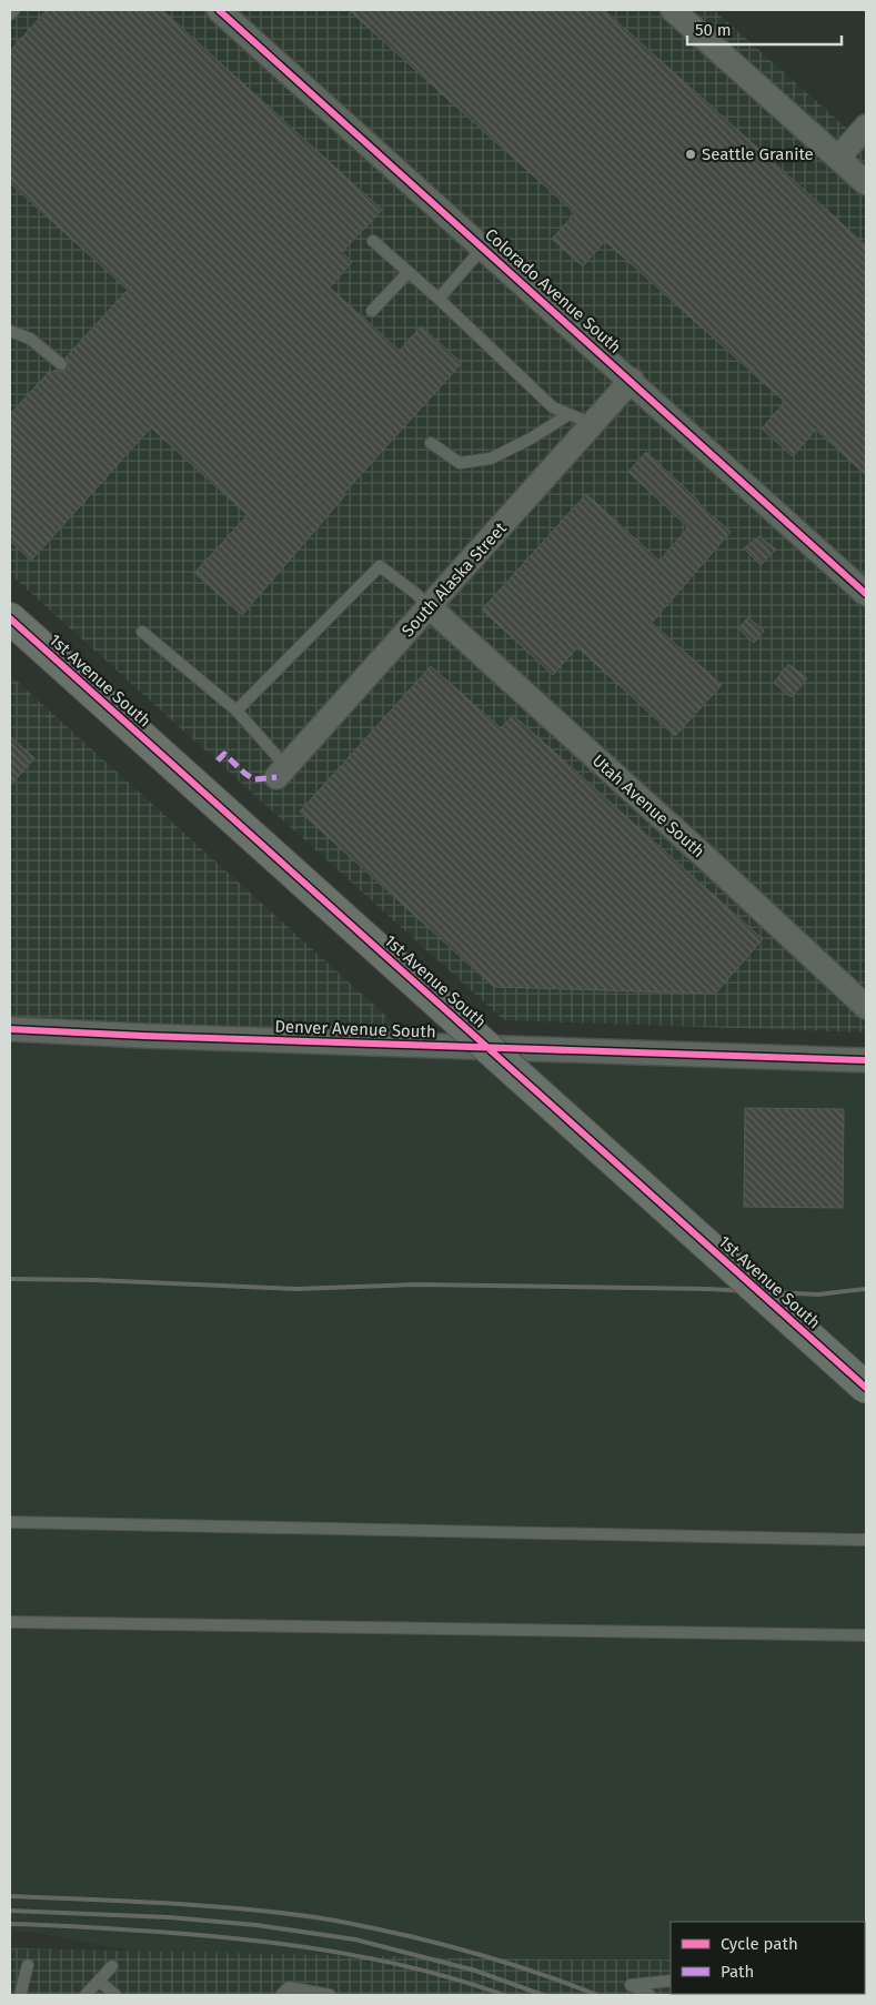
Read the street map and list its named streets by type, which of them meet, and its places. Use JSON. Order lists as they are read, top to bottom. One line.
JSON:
{"streets":{"main road":["1st Avenue South"],"street":["Colorado Avenue South","South Alaska Street","Utah Avenue South","Denver Avenue South"]},"crossings":[["Colorado Avenue South","South Alaska Street"],["South Alaska Street","Utah Avenue South"]],"places":["Seattle Granite"],"legend":["Cycle path","Path"],"scale_bar":"50 m"}
